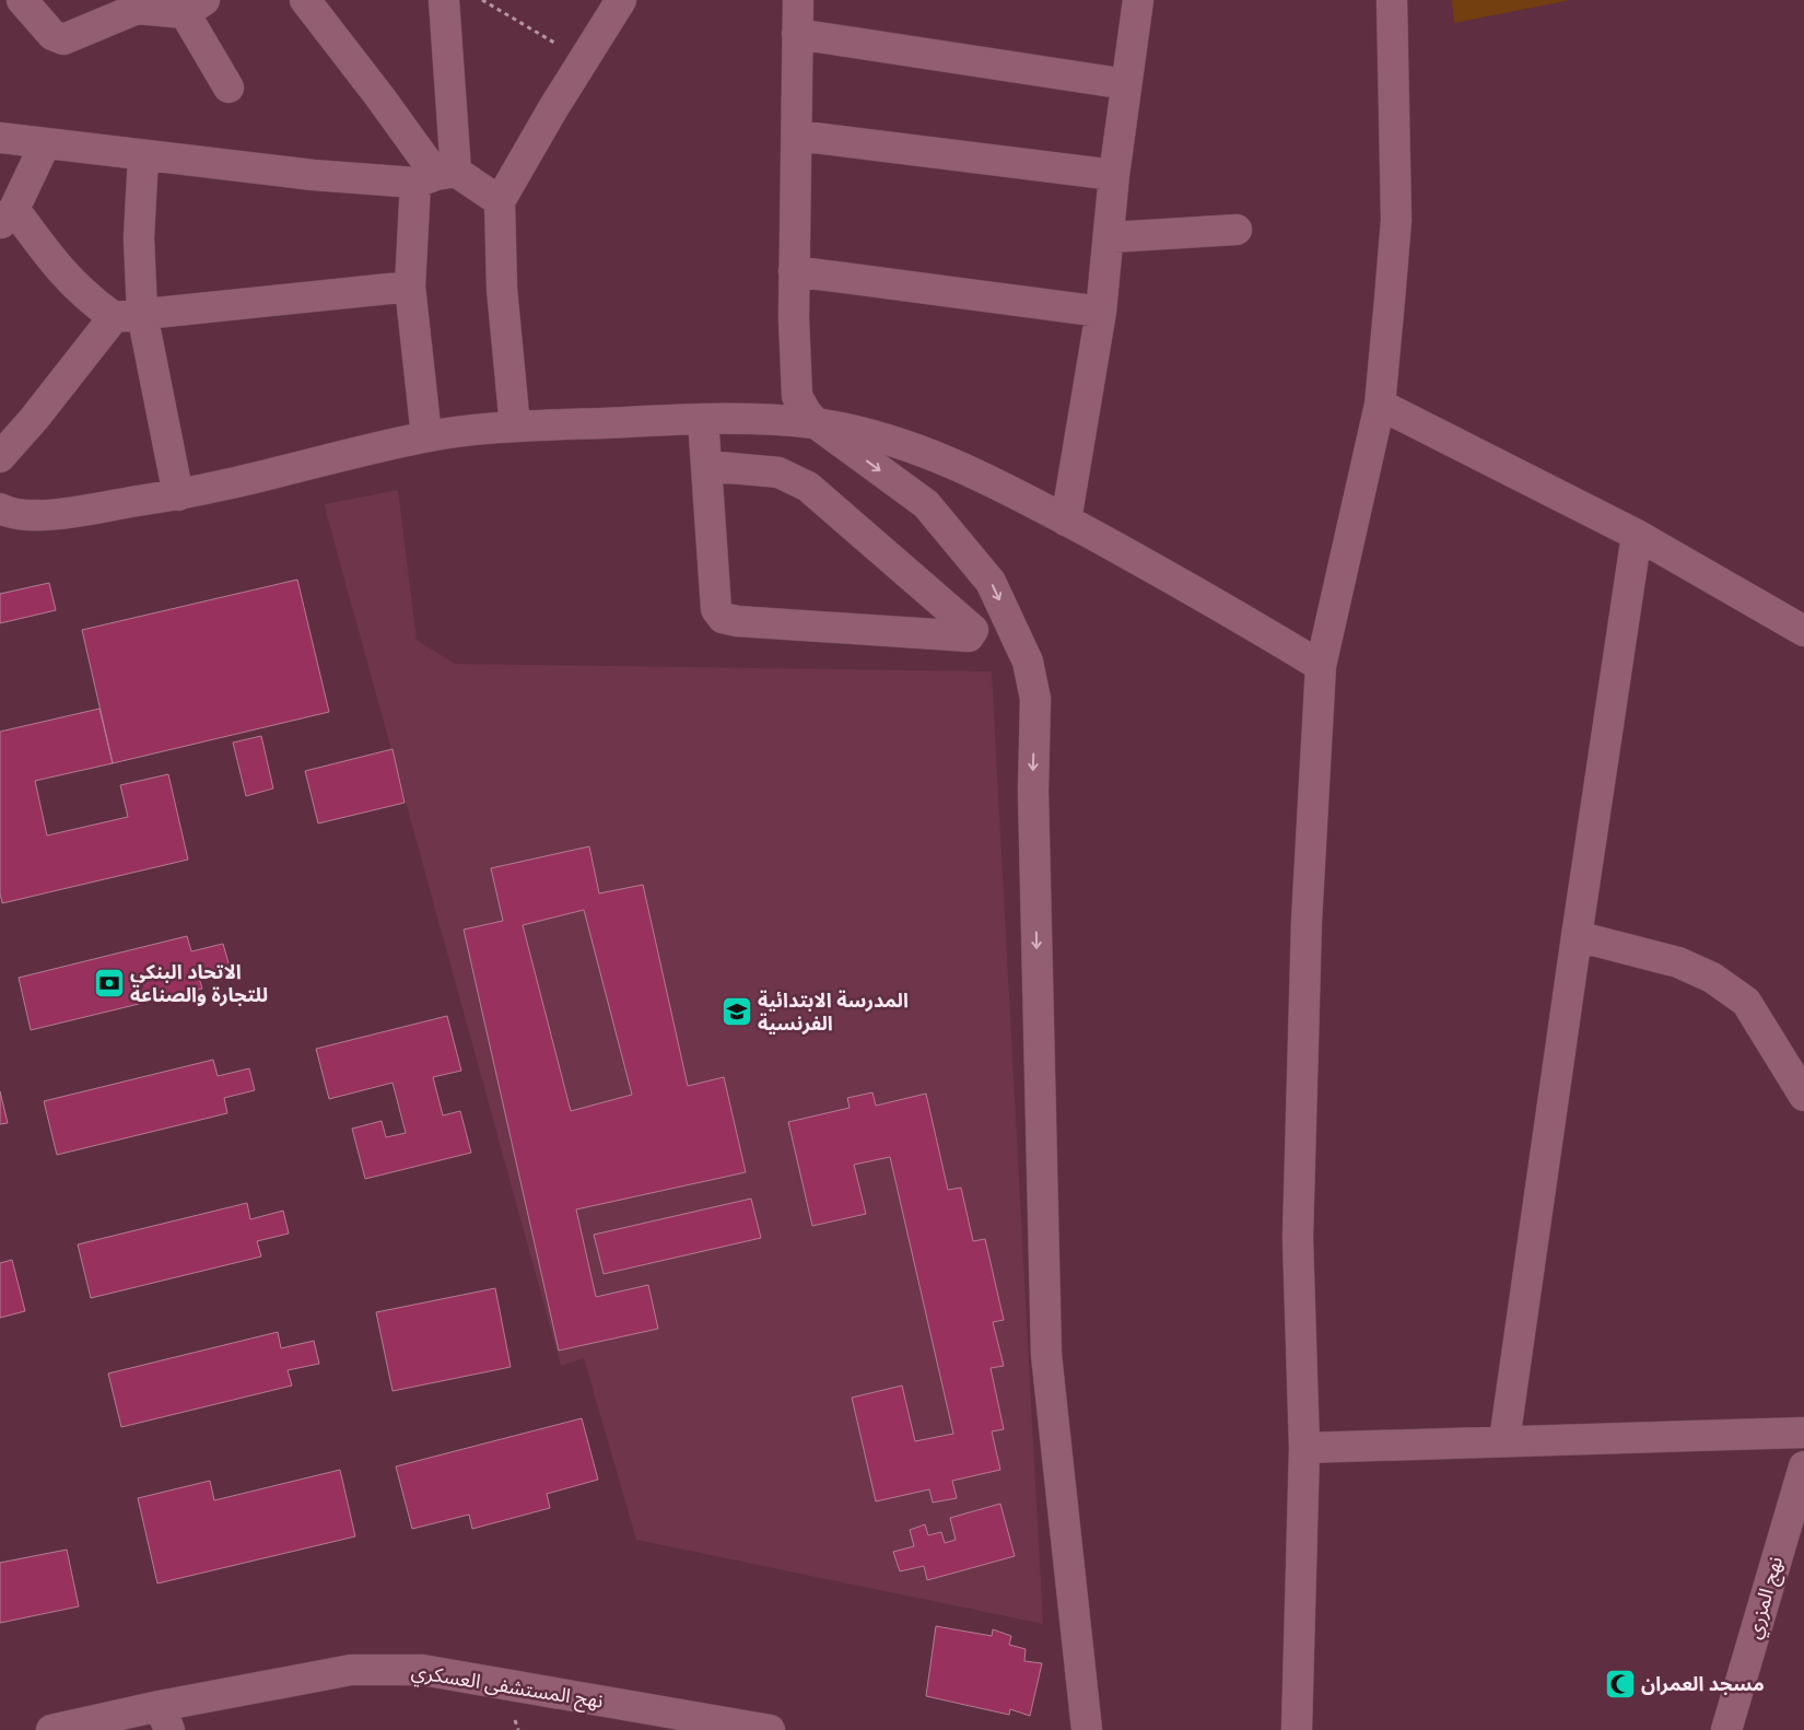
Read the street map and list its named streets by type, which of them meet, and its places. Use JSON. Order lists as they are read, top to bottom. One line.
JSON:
{"streets":{"street":["نهج المزري","نهج المستشفى العسكري"]},"places":{"bank":["الاتحاد البنكي للتجارة والصناعة"],"school or university":["المدرسة الابتدائية الفرنسية"],"mosque":["مسجد العمران"]}}
